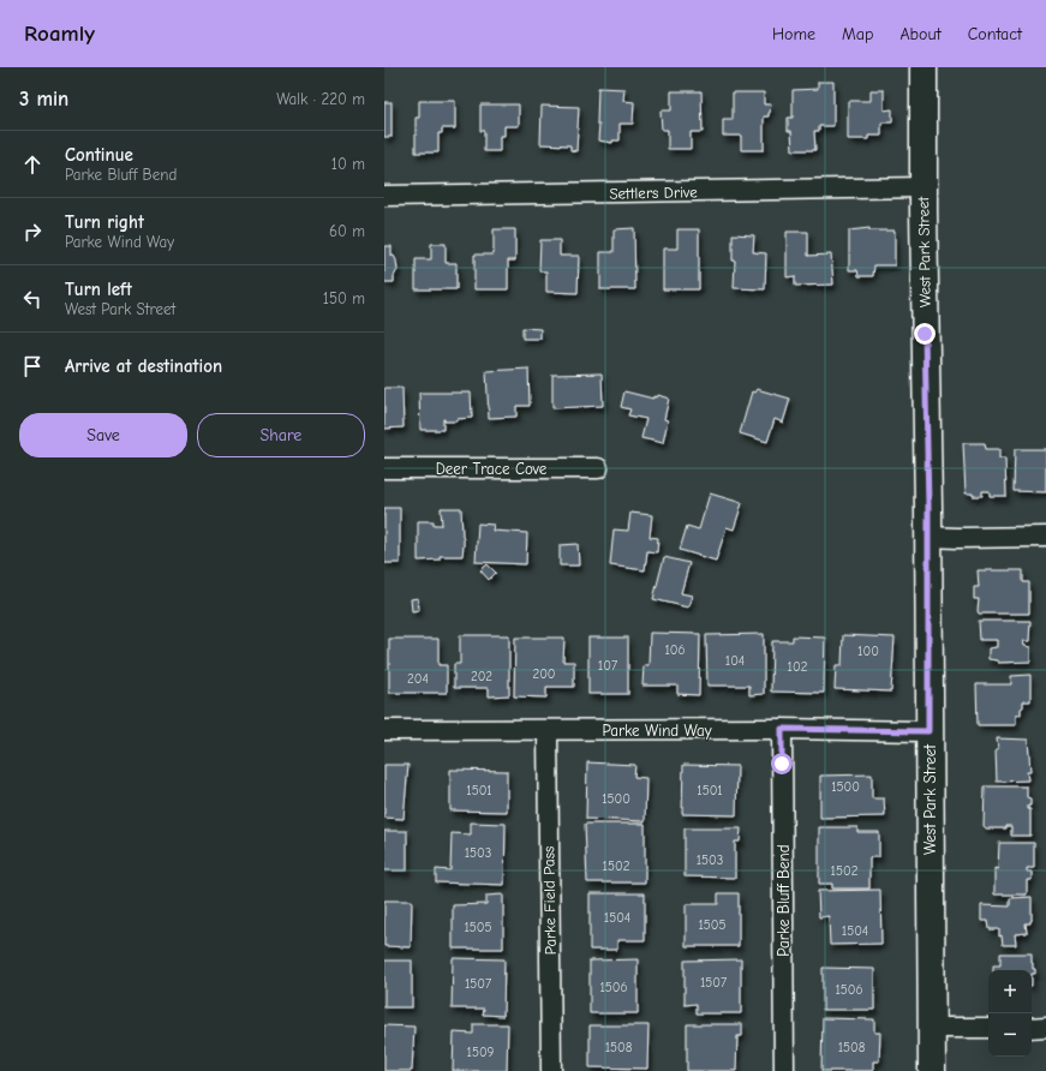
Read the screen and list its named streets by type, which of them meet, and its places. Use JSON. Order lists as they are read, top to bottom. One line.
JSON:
{"streets":{"street":["Settlers Drive","West Park Street","Deer Trace Cove","Parke Wind Way","Parke Field Pass","Parke Bluff Bend"]},"crossings":[["Settlers Drive","West Park Street"],["West Park Street","Parke Wind Way"],["Parke Wind Way","Parke Field Pass"],["Parke Wind Way","Parke Bluff Bend"]],"house_numbers":["106","100","104","107","102","200","202","204","1500","1501","1501","1500","1503","1503","1502","1502","1504","1505","1505","1504","1507","1507","1506","1506","1508","1508","1509"],"page":{"header":"Roamly","nav":["Home","Map","About","Contact"],"heading":["3 min","Walk · 220 m"],"list":[["Continue","Parke Bluff Bend","10 m"],["Turn right","Parke Wind Way","60 m"],["Turn left","West Park Street","150 m"],"Arrive at destination"],"buttons":["Save","Share"],"map_buttons":["+","−"]}}
